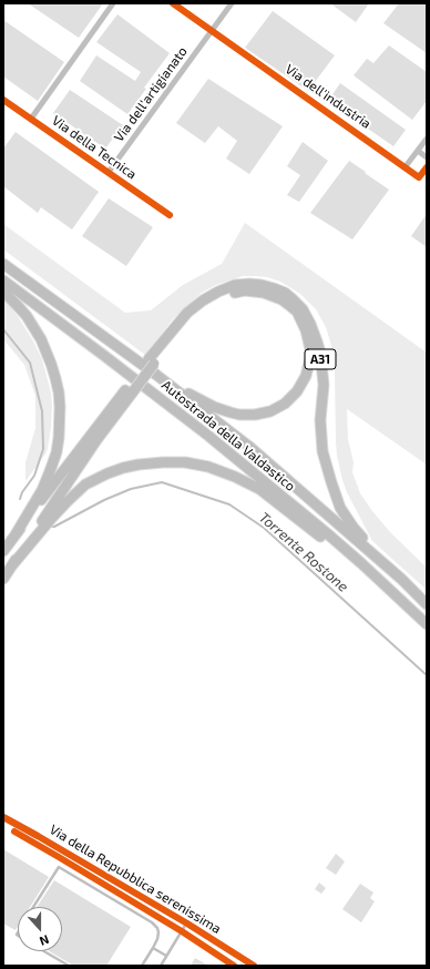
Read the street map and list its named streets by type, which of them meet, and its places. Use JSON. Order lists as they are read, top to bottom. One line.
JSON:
{"streets":{"highway":["A31","Autostrada della Valdastico"],"street":["Via dell'artigianato","Via dell'industria","Via della Tecnica","Via della Repubblica serenissima"]},"crossings":[["Via dell'artigianato","Via dell'industria"],["Via dell'artigianato","Via della Tecnica"],["A31","Autostrada della Valdastico"]],"water":["Torrente Rostone"],"north":"bottom"}
